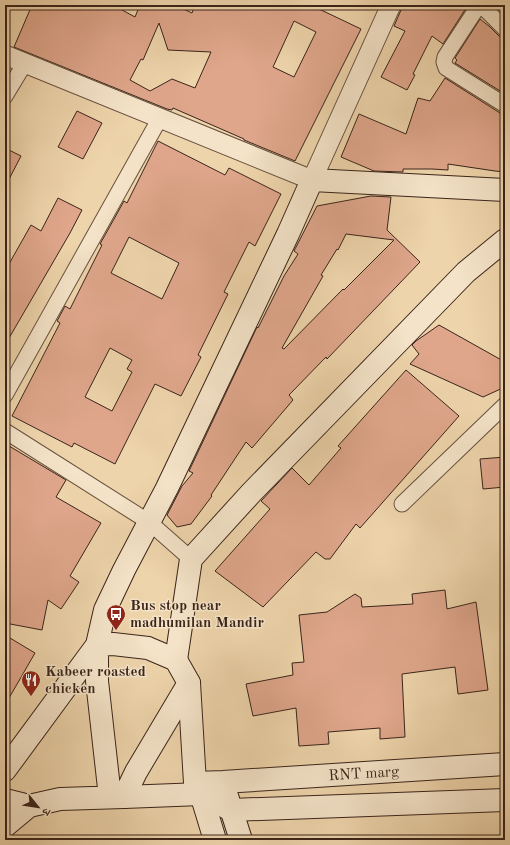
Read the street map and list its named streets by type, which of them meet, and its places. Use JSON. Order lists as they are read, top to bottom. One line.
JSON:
{"streets":{"main road":["RNT marg"]},"places":{"bus stop":["Bus stop near madhumilan Mandir"],"restaurant":["Kabeer roasted chicken"]},"north":"bottom right"}
